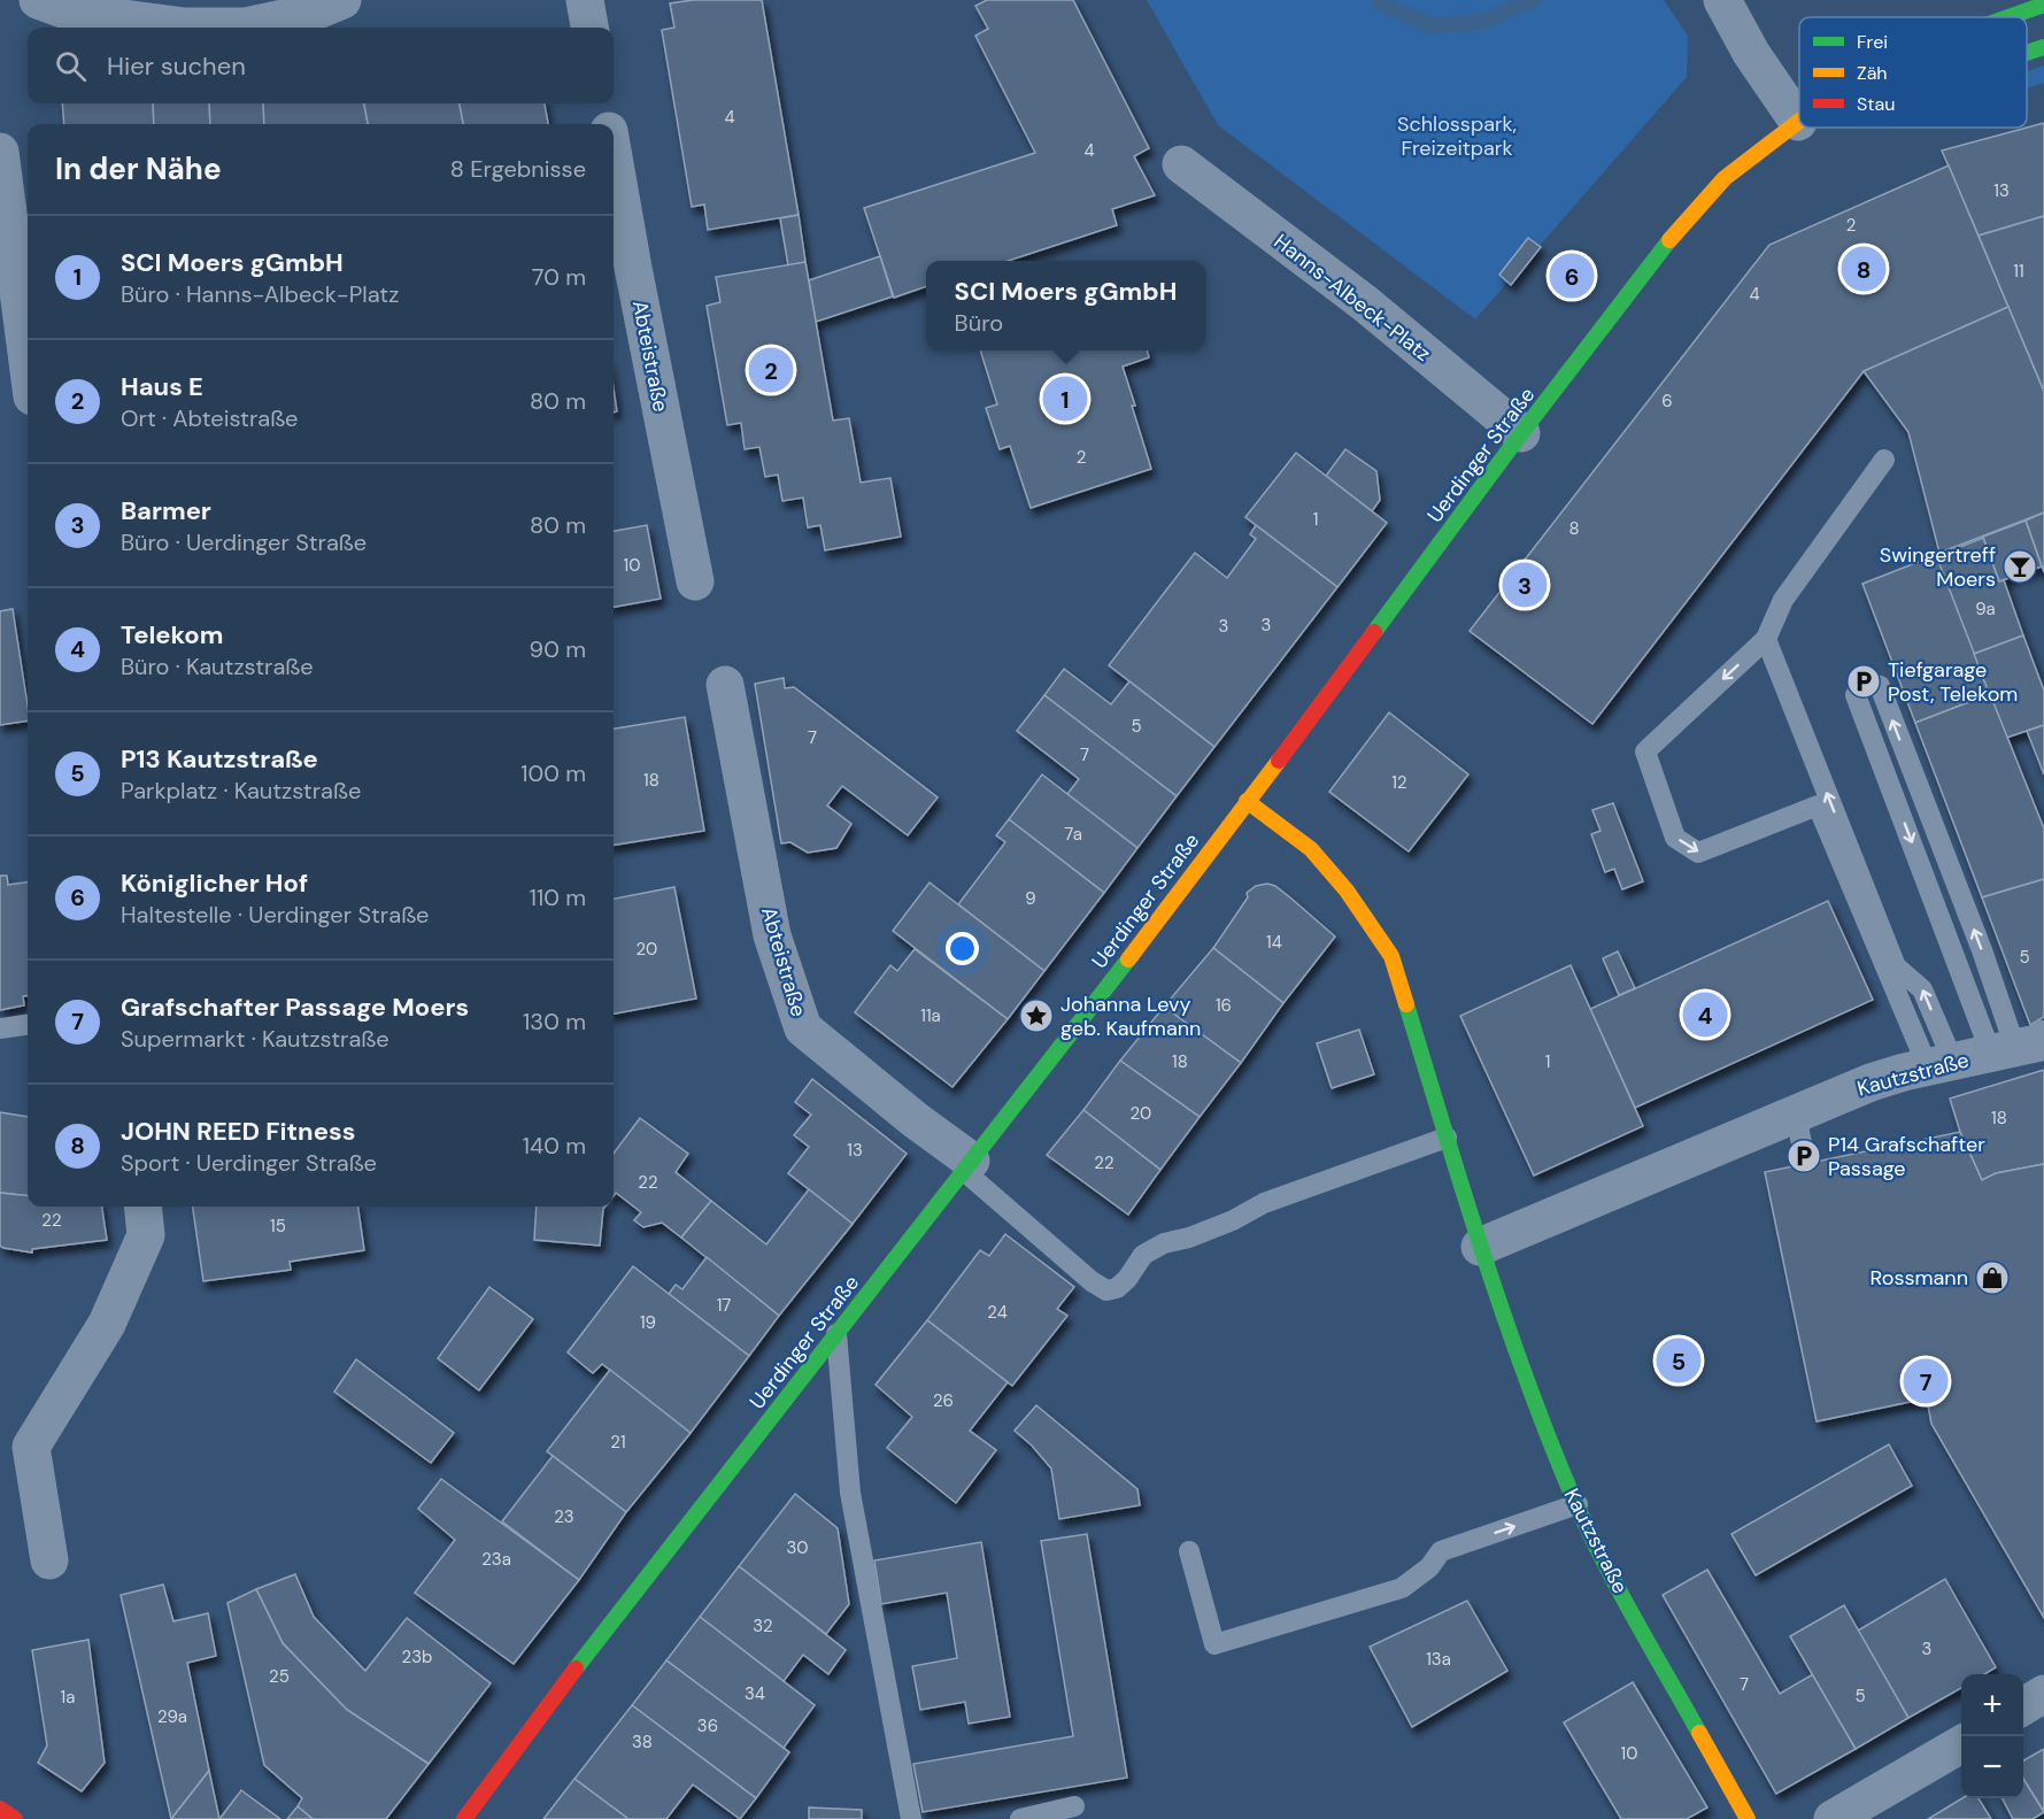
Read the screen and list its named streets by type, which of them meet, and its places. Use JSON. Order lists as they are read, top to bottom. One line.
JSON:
{"streets":{"main road":["Uerdinger Straße","Kautzstraße"],"street":["Hanns-Albeck-Platz","Abteistraße"]},"crossings":[["Hanns-Albeck-Platz","Uerdinger Straße"],["Abteistraße","Uerdinger Straße"],["Uerdinger Straße","Kautzstraße"]],"parks":["Schlosspark, Freizeitpark"],"places":{"bar":["Swingertreff Moers"],"parking":["Tiefgarage Post, Telekom","P14 Grafschafter Passage"],"place":["Johanna Levy geb. Kaufmann"],"shop":["Rossmann"]},"house_numbers":["4","4","13","2","11","4","6","2","1","8","10","9a","3","3","5","7","7","18","12","7a","9","14","20","5","16","11a","18","1","20","18","13","22","22","22","15","17","24","19","26","21","23","30","23a","32","3","23b","13a","25","7","34","5","1a","29a","36","38","10"],"legend":["Frei","Zäh","Stau"],"page":{"search":"Hier suchen","heading":["In der Nähe","8 Ergebnisse"],"list":[{"mark":"1","name":"SCI Moers gGmbH","note":"Büro · Hanns-Albeck-Platz","value":"70 m"},{"mark":"2","name":"Haus E","note":"Ort · Abteistraße","value":"80 m"},{"mark":"3","name":"Barmer","note":"Büro · Uerdinger Straße","value":"80 m"},{"mark":"4","name":"Telekom","note":"Büro · Kautzstraße","value":"90 m"},{"mark":"5","name":"P13 Kautzstraße","note":"Parkplatz · Kautzstraße","value":"100 m"},{"mark":"6","name":"Königlicher Hof","note":"Haltestelle · Uerdinger Straße","value":"110 m"},{"mark":"7","name":"Grafschafter Passage Moers","note":"Supermarkt · Kautzstraße","value":"130 m"},{"mark":"8","name":"JOHN REED Fitness","note":"Sport · Uerdinger Straße","value":"140 m"}],"pins":["8","6","2","1","3","4","5","7"],"popup":["SCI Moers gGmbH","Büro"],"map_buttons":["+","−"]}}
